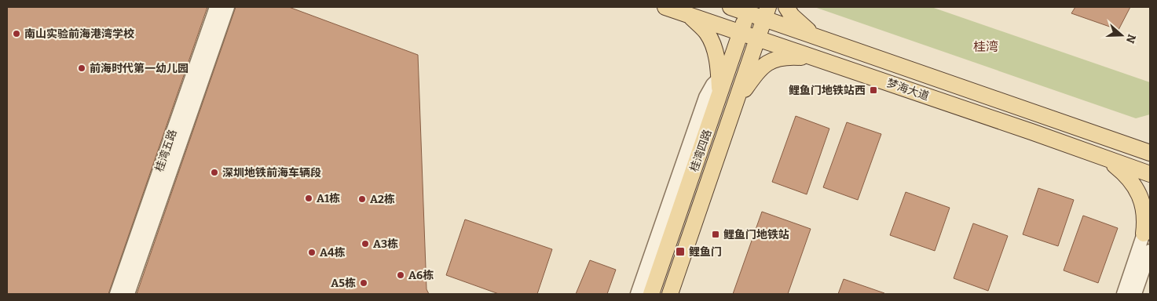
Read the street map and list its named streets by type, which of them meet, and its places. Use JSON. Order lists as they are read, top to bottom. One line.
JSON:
{"streets":{"main road":["梦海大道","桂湾四路"],"street":["桂湾五路"]},"crossings":[["梦海大道","桂湾四路"]],"districts":["桂湾"],"places":{"other":["南山实验前海港湾学校","前海时代第一幼儿园","深圳地铁前海车辆段","A1栋","A2栋","A3栋","A4栋","A6栋","A5栋"],"transit":["鲤鱼门地铁站西","鲤鱼门地铁站","鲤鱼门"]},"north":"right"}
